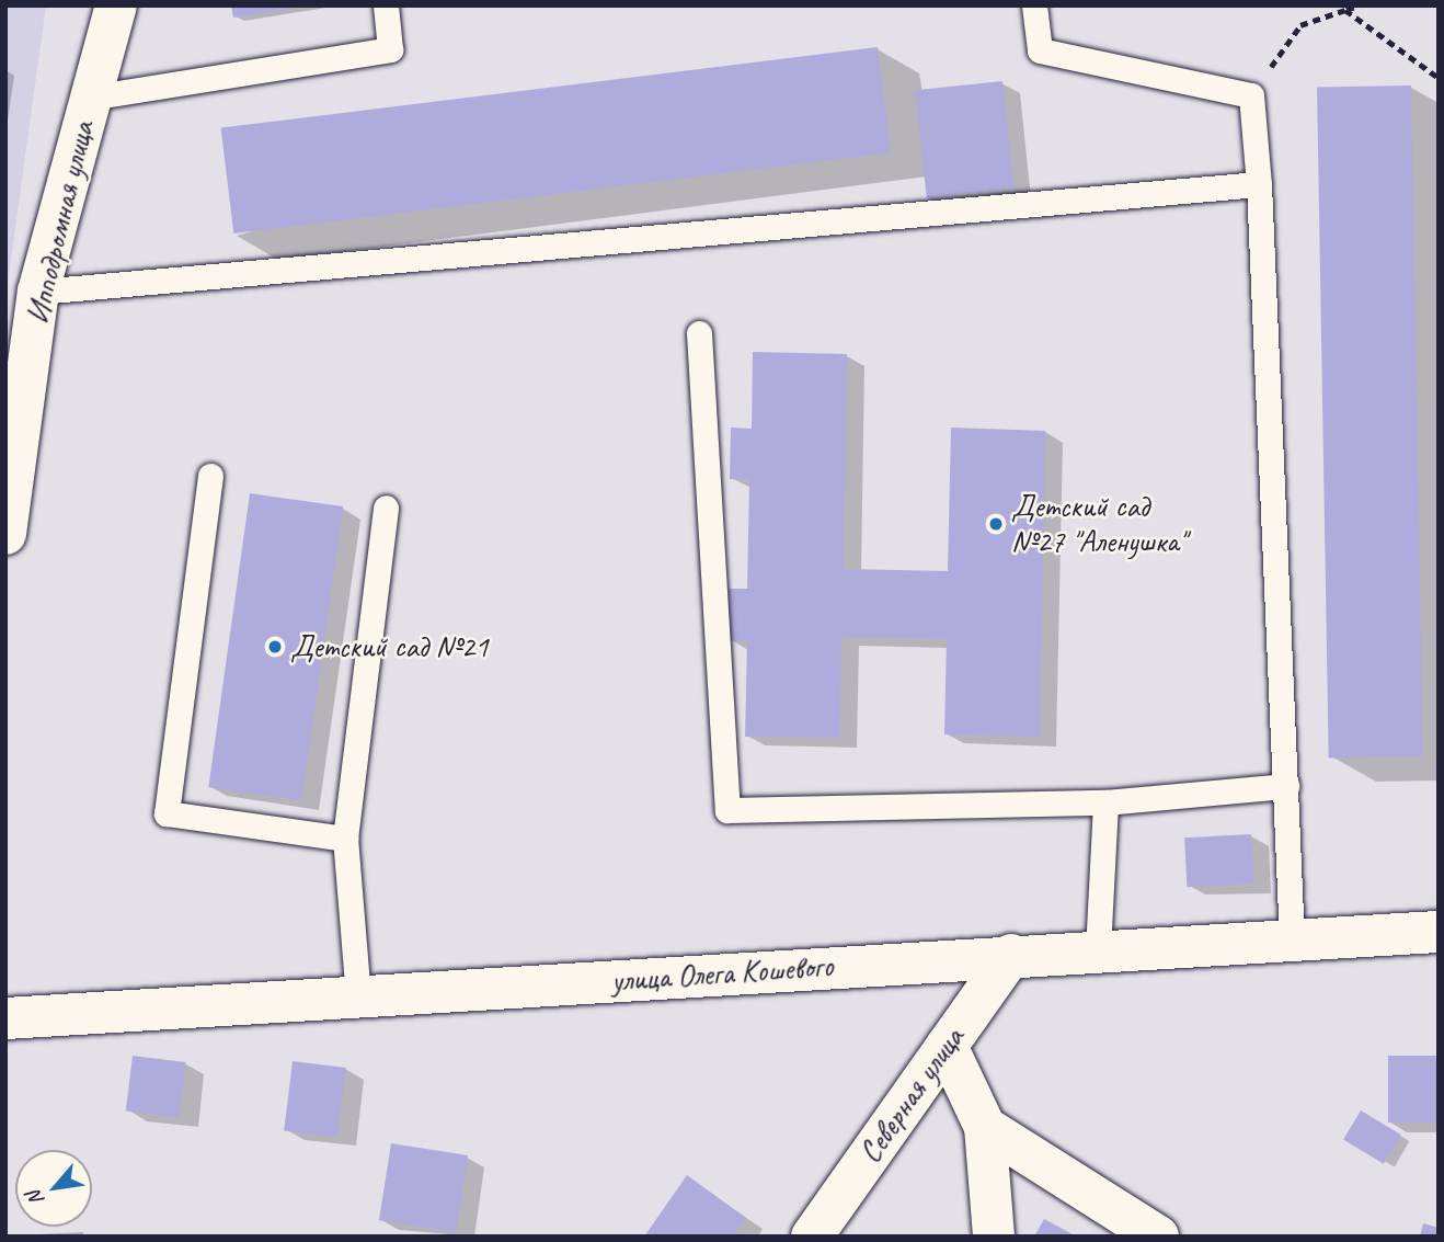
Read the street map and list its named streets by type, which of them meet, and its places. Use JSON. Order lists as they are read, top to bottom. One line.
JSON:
{"streets":{"street":["Ипподромная улица","улица Олега Кошевого","Северная улица"]},"crossings":[["улица Олега Кошевого","Северная улица"]],"places":["Детский сад №27 \"Аленушка\"","Детский сад №21"],"north":"bottom left"}
